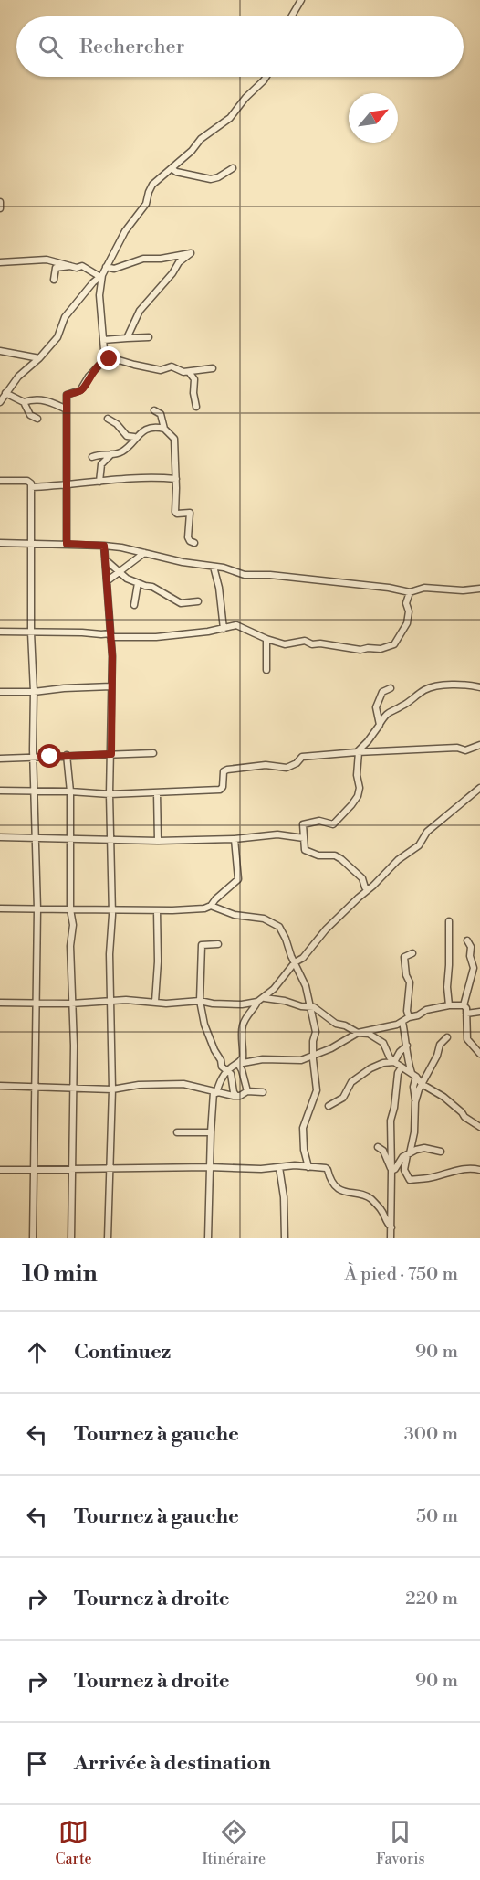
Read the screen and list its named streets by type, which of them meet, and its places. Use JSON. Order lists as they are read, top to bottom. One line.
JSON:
{"north":"top right","page":{"search":"Rechercher","heading":["10 min","À pied · 750 m"],"list":[["Continuez","90 m"],["Tournez à gauche","300 m"],["Tournez à gauche","50 m"],["Tournez à droite","220 m"],["Tournez à droite","90 m"],"Arrivée à destination"],"nav":["Carte","Itinéraire","Favoris"]}}
